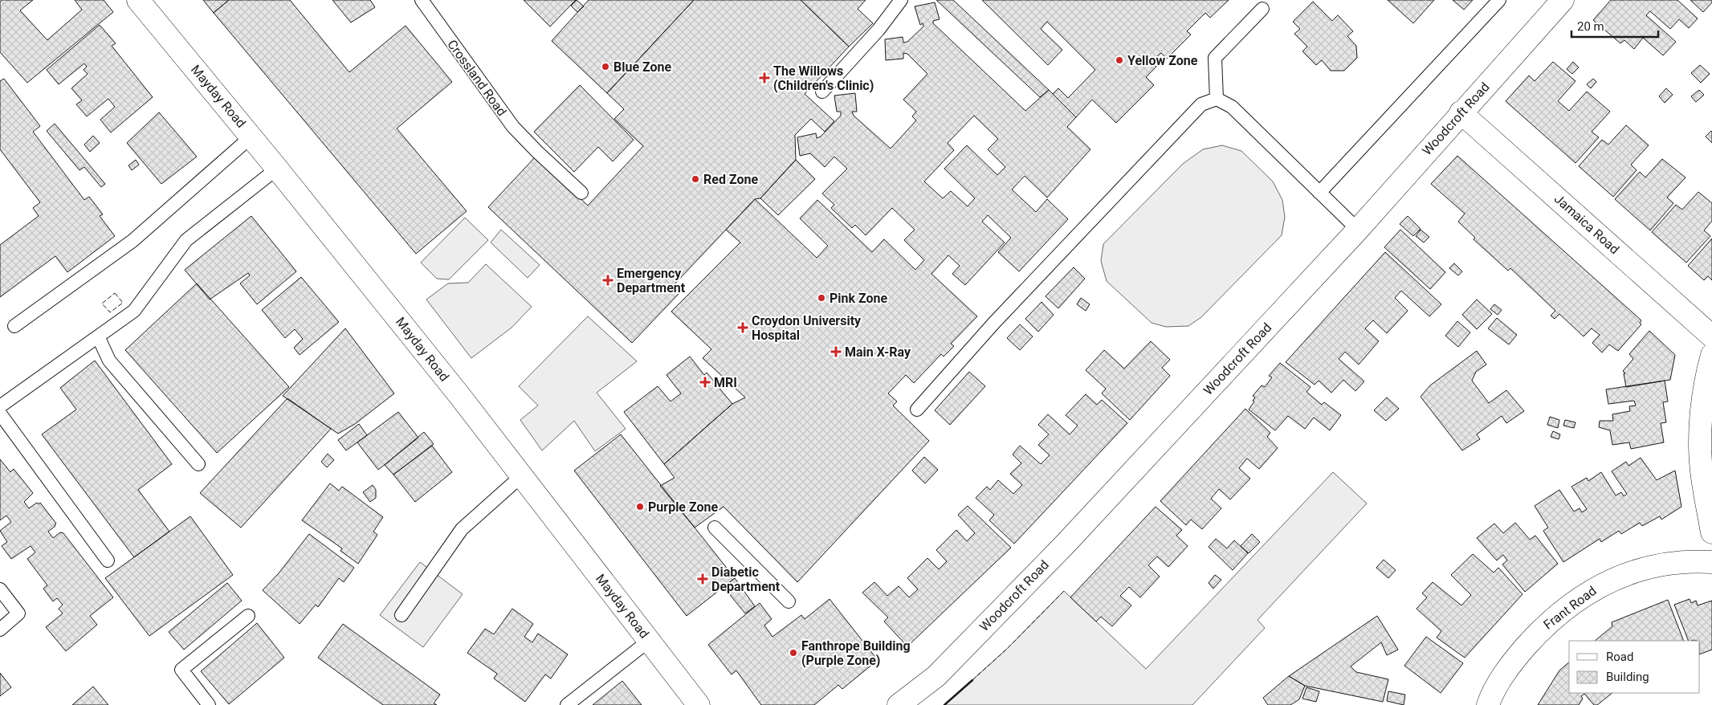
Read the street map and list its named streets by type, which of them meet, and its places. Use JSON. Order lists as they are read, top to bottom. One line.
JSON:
{"streets":{"street":["Mayday Road","Woodcroft Road","Jamaica Road","Frant Road"],"lane":["Crossland Road"]},"crossings":[["Woodcroft Road","Jamaica Road"]],"places":{"other":["Yellow Zone","Blue Zone","Red Zone","Pink Zone","Purple Zone","Fanthrope Building (Purple Zone)"],"health":["The Willows (Children's Clinic)","Emergency Department","Croydon University Hospital","Main X-Ray","MRI","Diabetic Department"]},"legend":["Road","Building"],"scale_bar":"20 m"}
